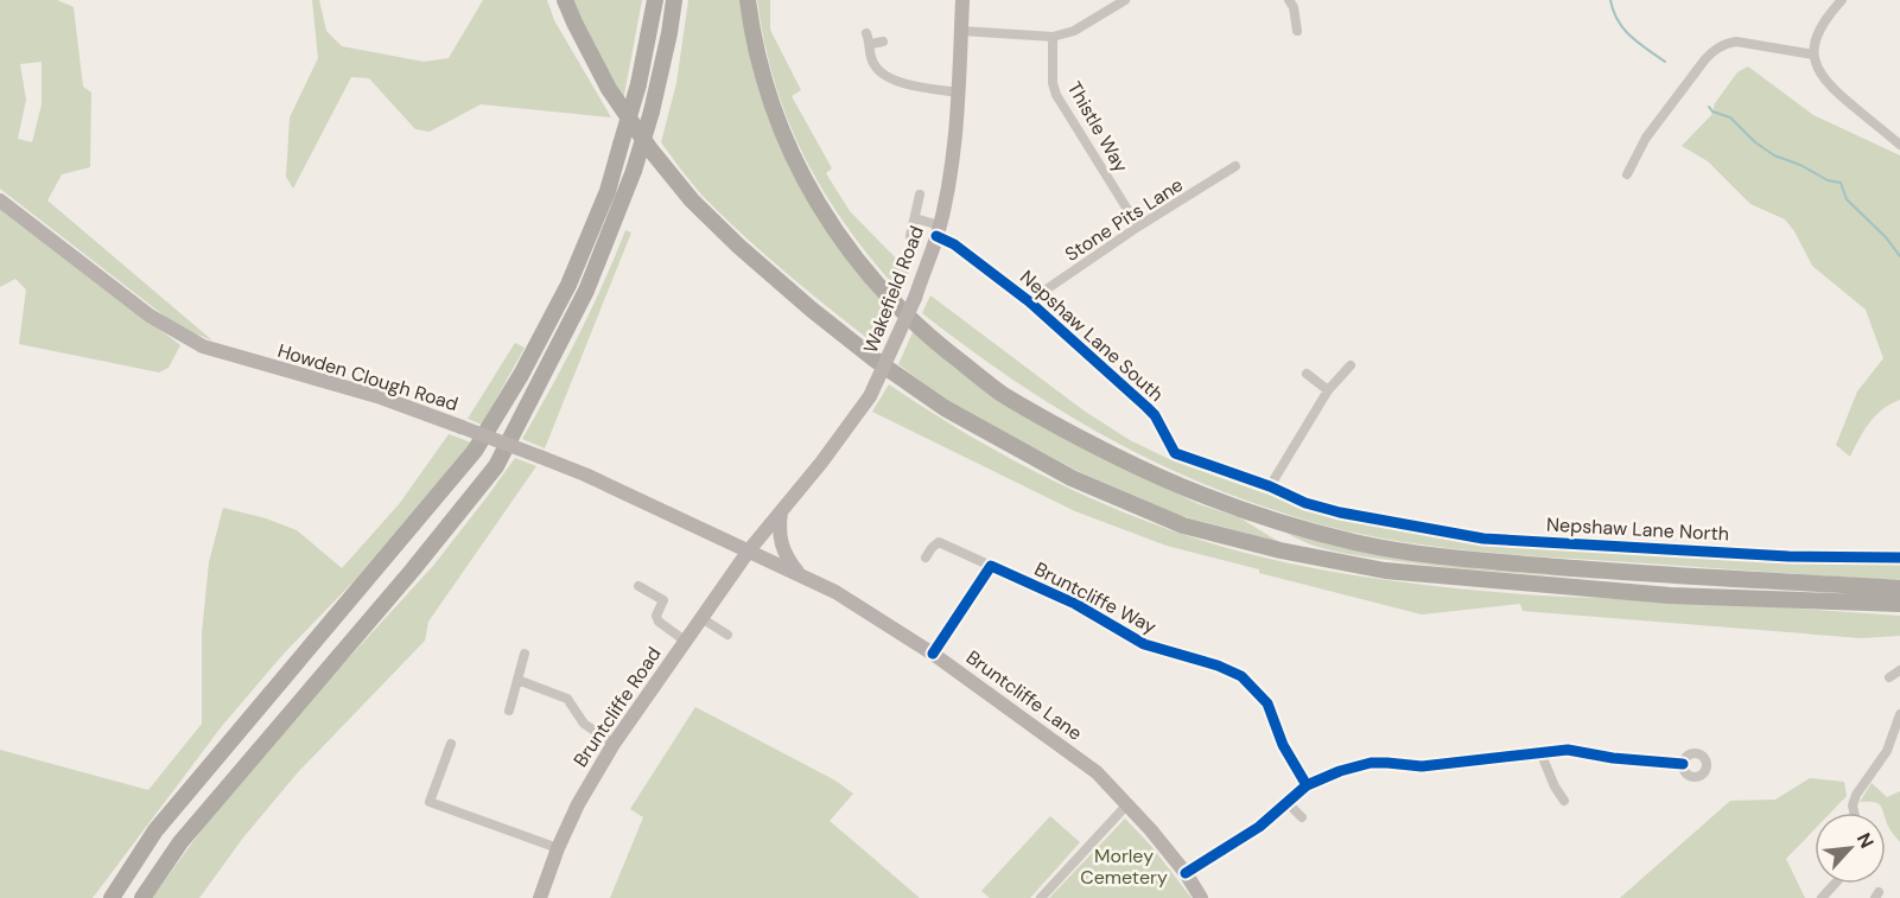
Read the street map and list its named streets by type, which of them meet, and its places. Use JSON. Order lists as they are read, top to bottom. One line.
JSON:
{"streets":{"main road":["Wakefield Road","Howden Clough Road","Bruntcliffe Lane","Bruntcliffe Road"],"street":["Thistle Way","Stone Pits Lane","Nepshaw Lane South","Nepshaw Lane North","Bruntcliffe Way"]},"crossings":[["Thistle Way","Stone Pits Lane"],["Stone Pits Lane","Nepshaw Lane South"],["Wakefield Road","Nepshaw Lane South"],["Wakefield Road","Howden Clough Road"],["Wakefield Road","Bruntcliffe Lane"],["Wakefield Road","Bruntcliffe Road"],["Nepshaw Lane South","Nepshaw Lane North"],["Howden Clough Road","Bruntcliffe Lane"],["Howden Clough Road","Bruntcliffe Road"],["Bruntcliffe Lane","Bruntcliffe Road"]],"parks":["Morley Cemetery"],"north":"top right"}
